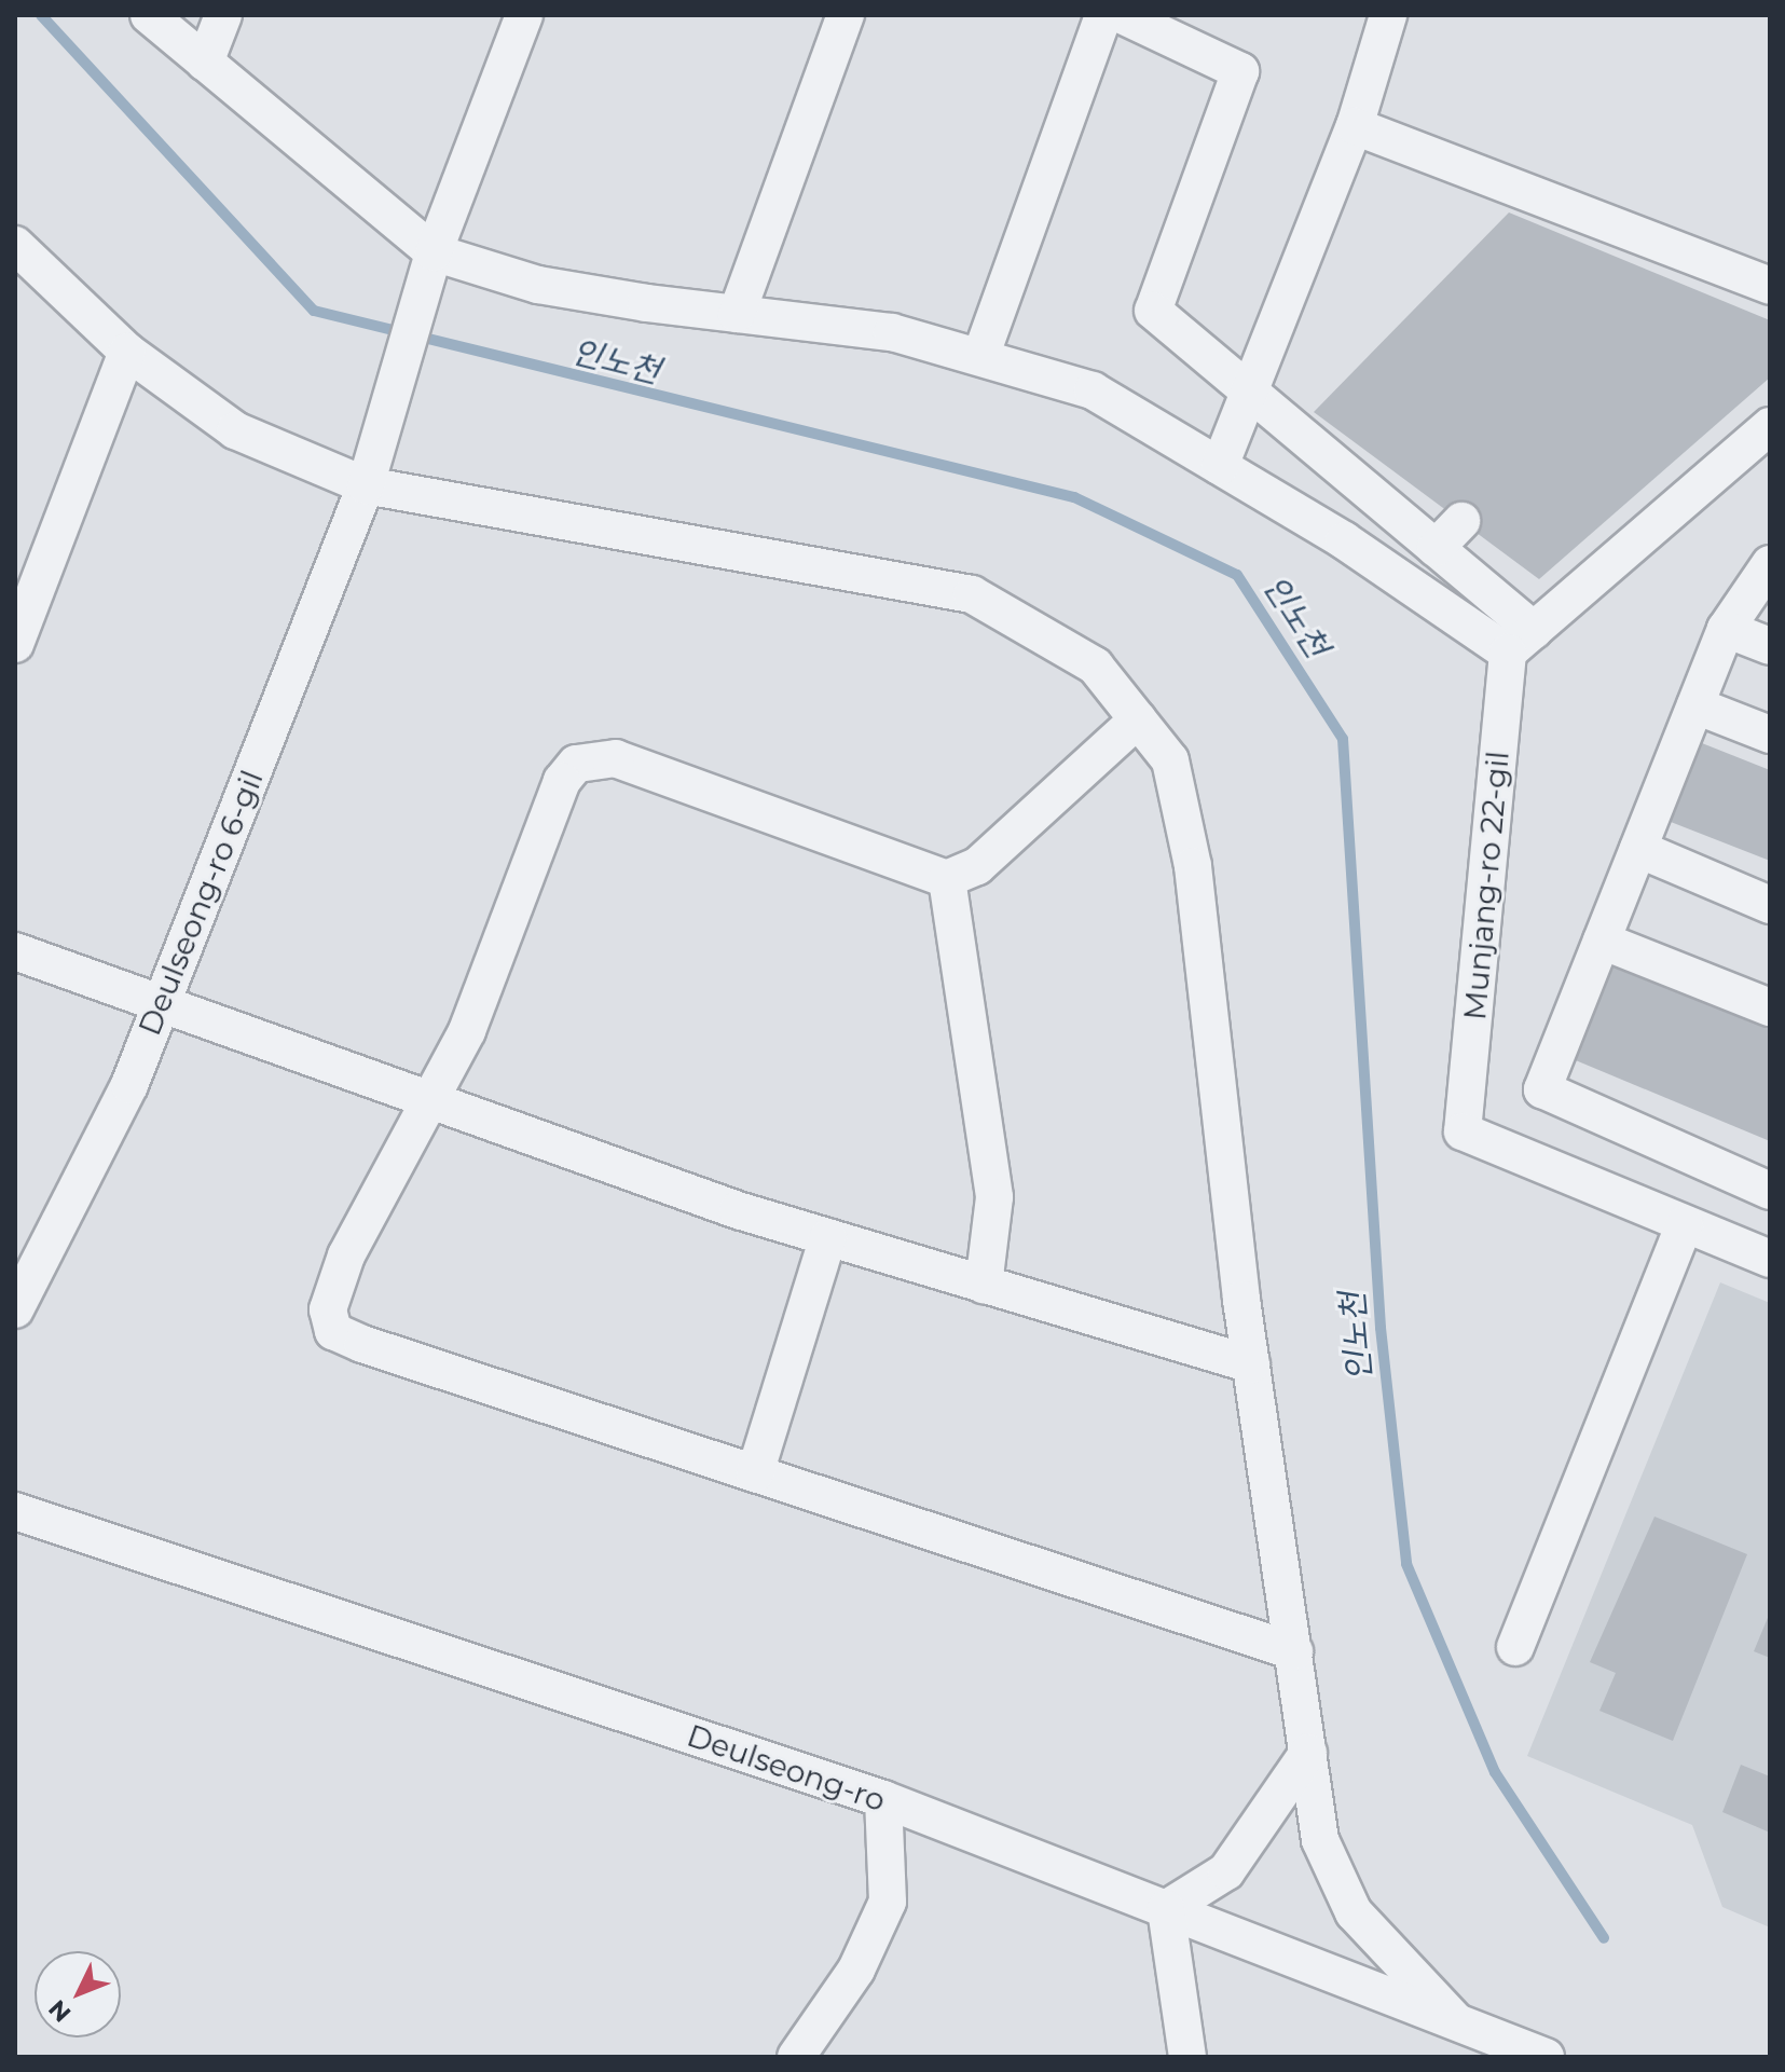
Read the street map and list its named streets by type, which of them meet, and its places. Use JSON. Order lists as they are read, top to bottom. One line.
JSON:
{"streets":{"street":["Munjang-ro 22-gil","Deulseong-ro 6-gil","Deulseong-ro"]},"water":["인노천"],"north":"bottom left"}
